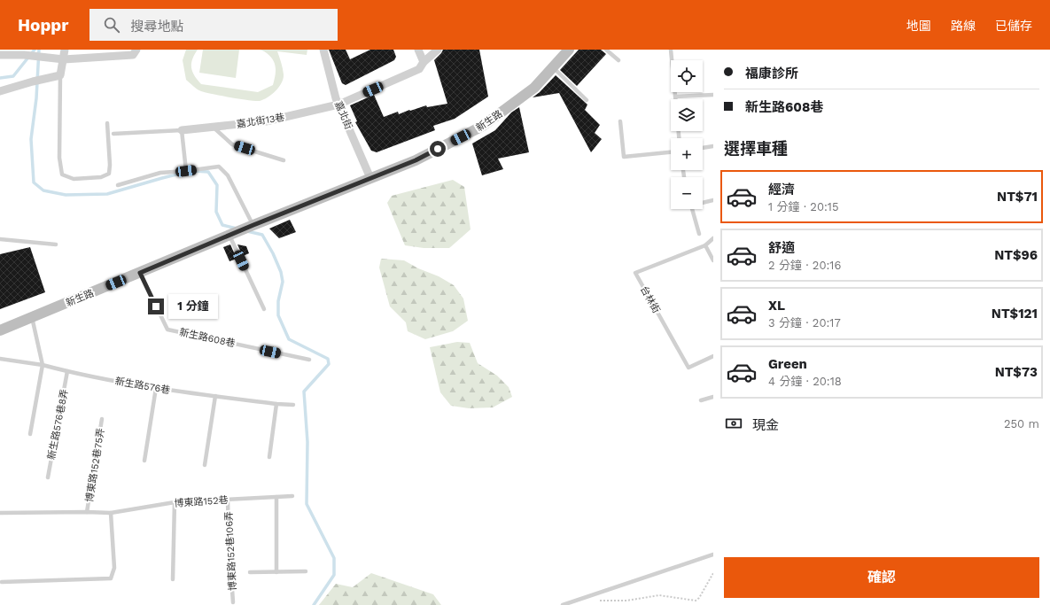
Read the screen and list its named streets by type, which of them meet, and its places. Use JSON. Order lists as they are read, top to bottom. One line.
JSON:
{"streets":{"street":["嘉北街","嘉北街13巷","新生路"],"lane":["台林街","新生路608巷","新生路576巷","新生路576巷8弄","博東路152巷75弄","博東路152巷","博東路152巷106弄"]},"crossings":[["嘉北街","嘉北街13巷"],["嘉北街","新生路"],["新生路","新生路608巷"],["新生路576巷","新生路576巷8弄"],["博東路152巷75弄","博東路152巷"],["博東路152巷","博東路152巷106弄"]],"page":{"header":"Hoppr","search":"搜尋地點","nav":["地圖","路線","已儲存"],"banner":["福康診所","新生路608巷"],"map_buttons":["+","−"],"heading":"選擇車種","list":[{"name":"經濟","note":"1 分鐘 · 20:15","value":"NT$71"},{"name":"舒適","note":"2 分鐘 · 20:16","value":"NT$96"},{"name":"XL","note":"3 分鐘 · 20:17","value":"NT$121"},{"name":"Green","note":"4 分鐘 · 20:18","value":"NT$73"}],"bubble":"1 分鐘","pay":["現金","250 m"],"buttons":"確認"}}
